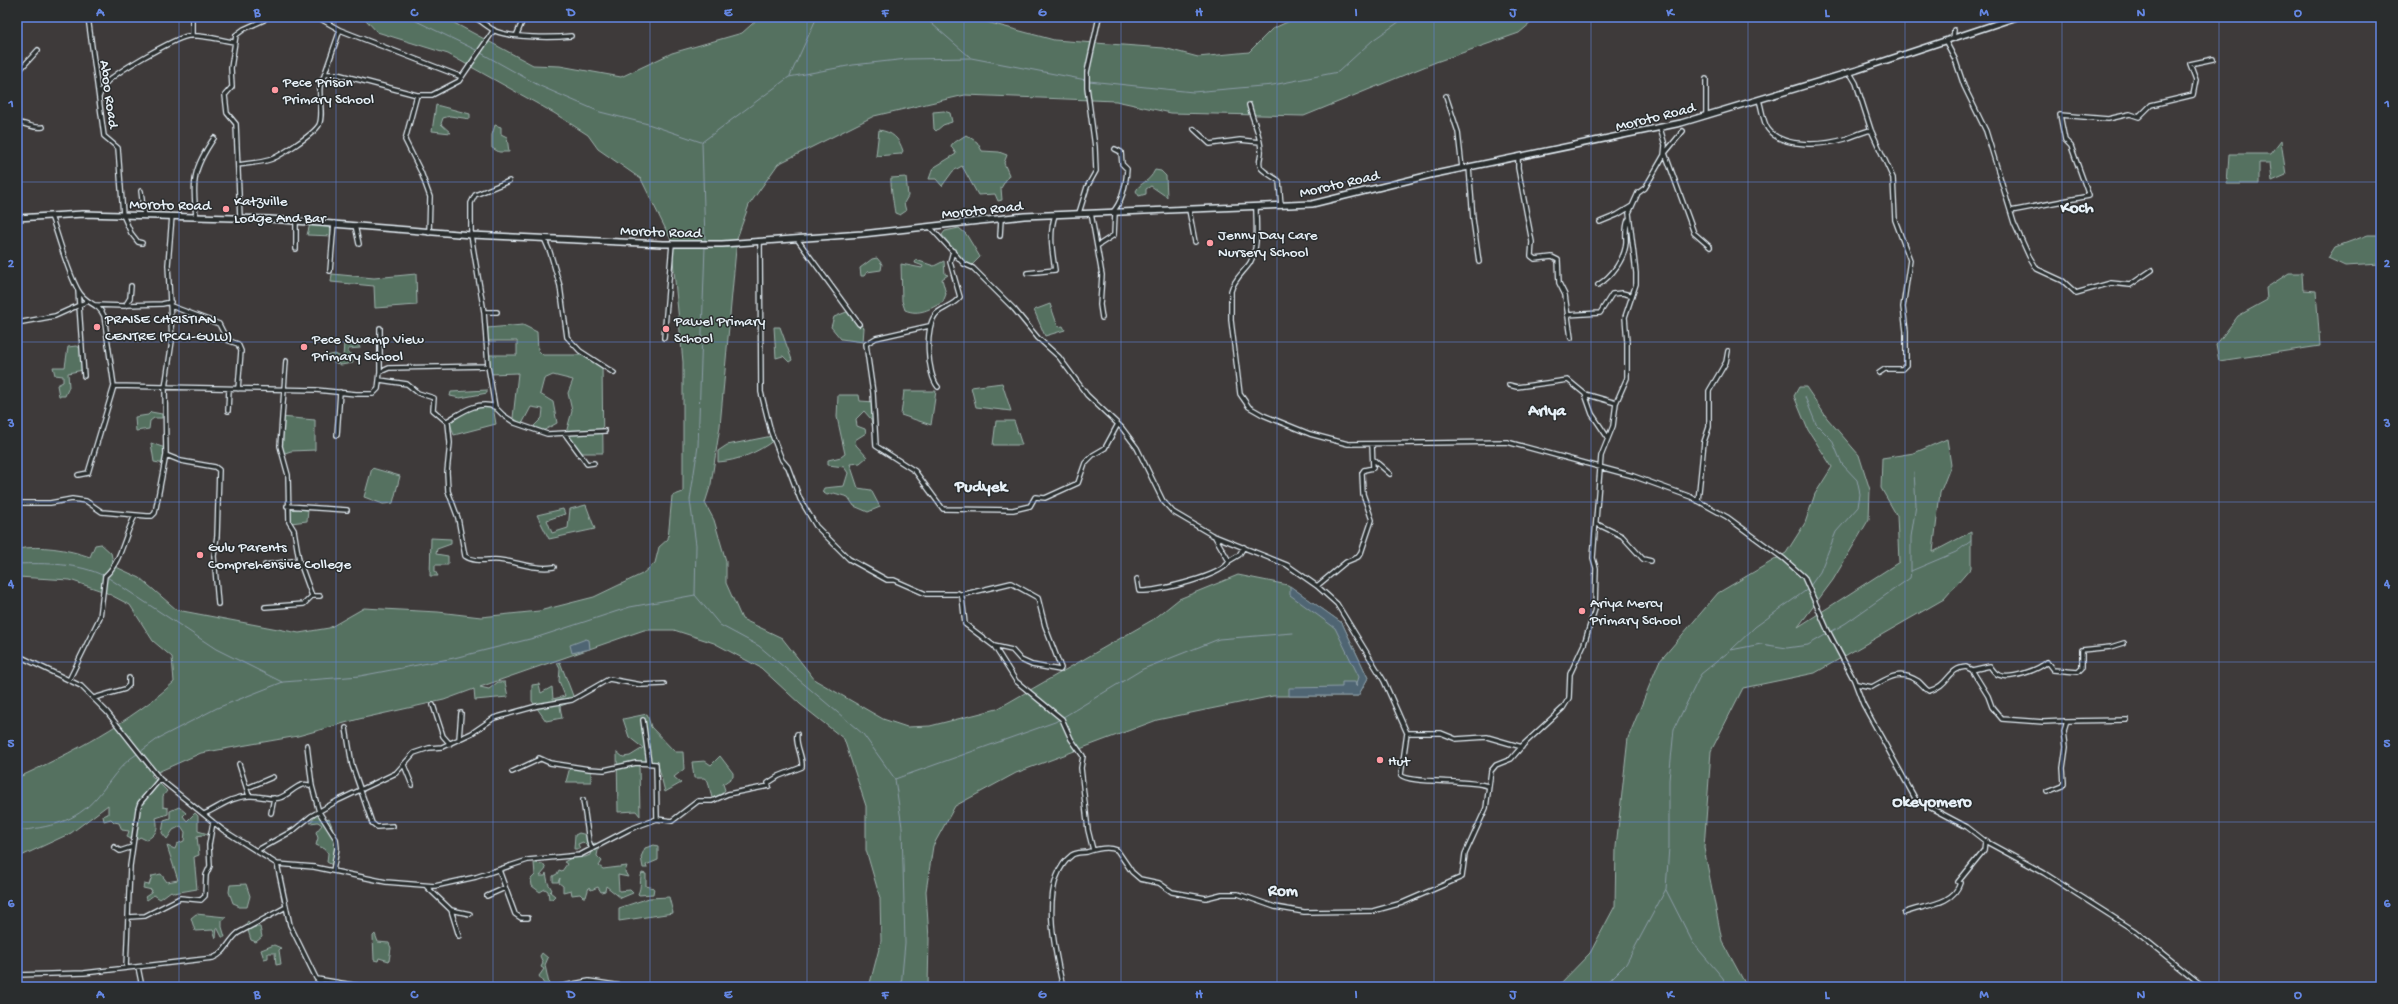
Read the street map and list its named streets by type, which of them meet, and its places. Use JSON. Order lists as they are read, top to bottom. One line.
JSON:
{"streets":{"main road":["Moroto Road"],"street":["Aboo Road"]},"crossings":[["Aboo Road","Moroto Road"]],"districts":["Koch","Arlya","Pudyek","Okeyomero","Rom"],"places":["Pece Prison Primary School","Katzville Lodge And Bar","Jenny Day Care Nursery School","PRAISE CHRISTIAN CENTRE (PCCI-GULU)","Pawel Primary School","Pece Swamp View Primary School","Gulu Parents Comprehensive College","Ariya Mercy Primary School","Hut"],"grid":{"columns":["A","B","C","D","E","F","G","H","I","J","K","L","M","N","O"],"rows":["1","2","3","4","5","6"]}}
